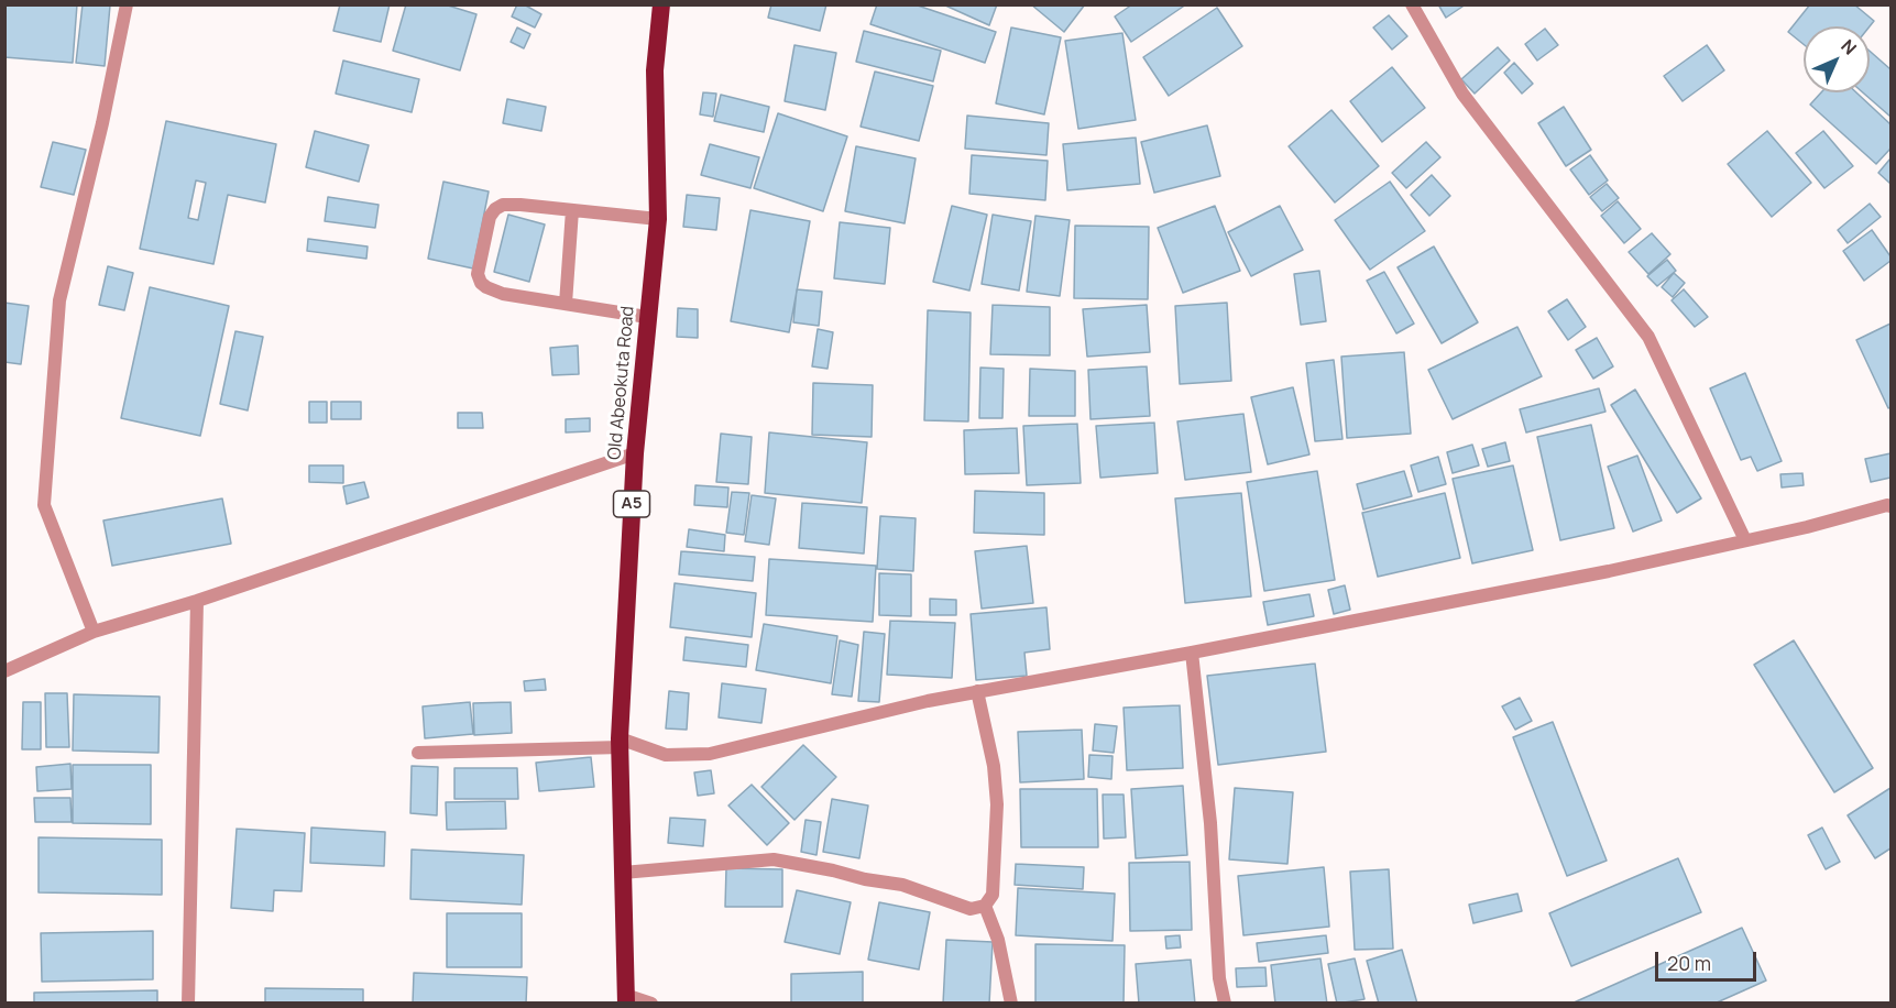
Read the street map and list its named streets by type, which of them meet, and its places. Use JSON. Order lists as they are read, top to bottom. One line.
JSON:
{"streets":{"highway":["Old Abeokuta Road","A5"]},"scale_bar":"20 m","north":"top right"}
